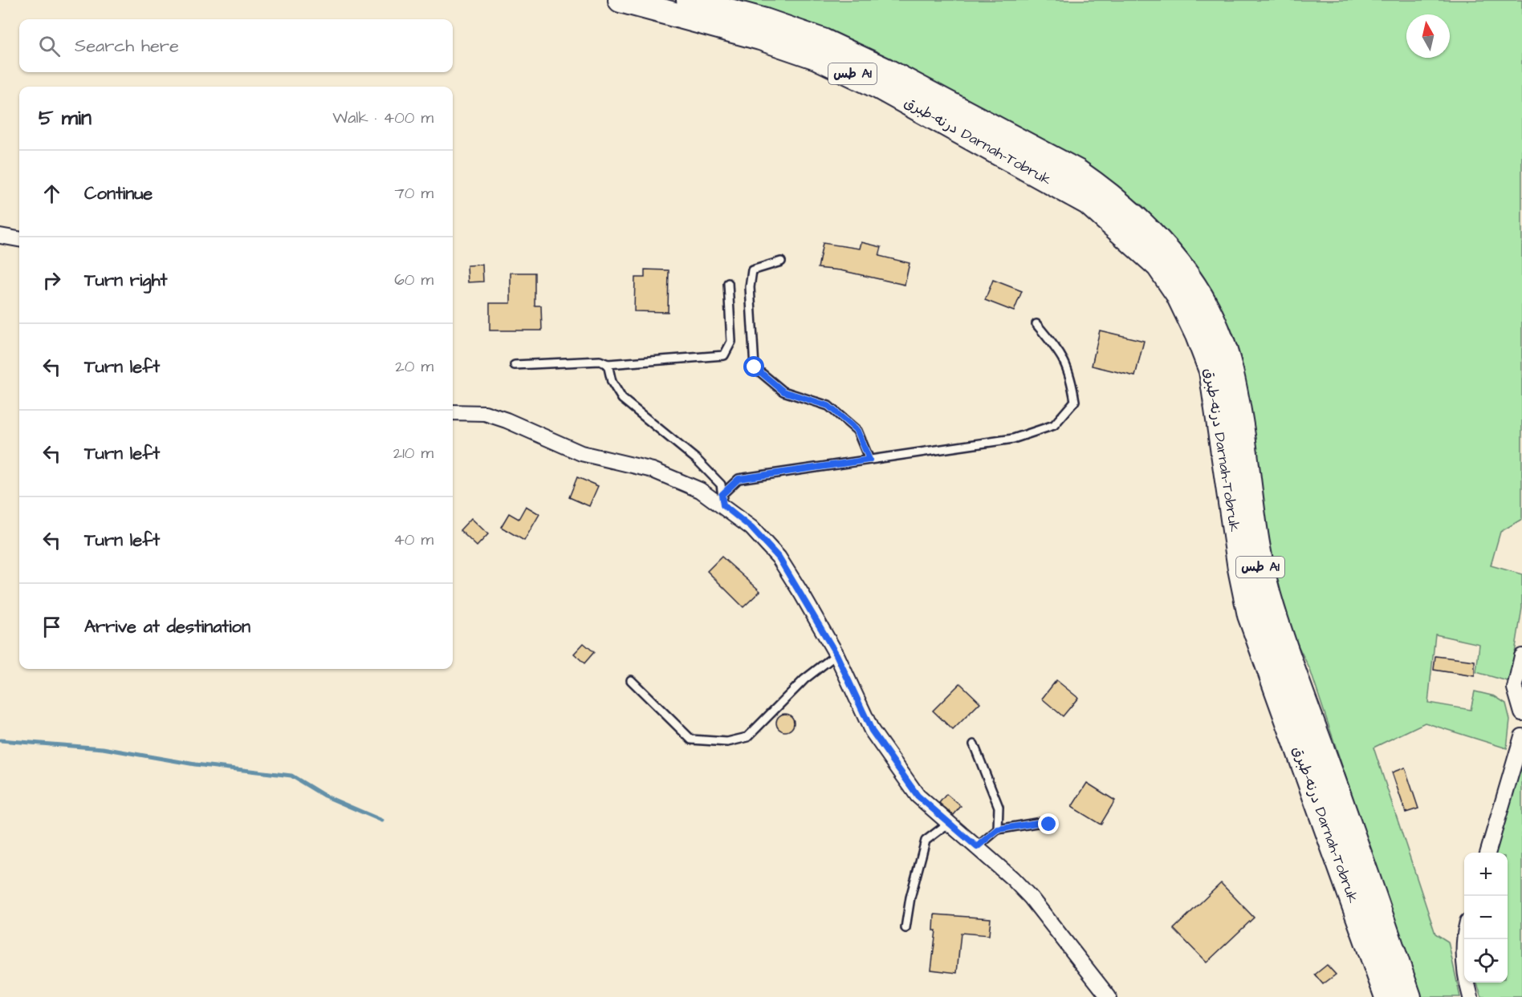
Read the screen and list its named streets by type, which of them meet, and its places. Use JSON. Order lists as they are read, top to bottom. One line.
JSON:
{"streets":{"highway":["طس A1","درنه-طبرق Darnah-Tobruk"]},"north":"top","page":{"search":"Search here","heading":["5 min","Walk · 400 m"],"list":[["Continue","70 m"],["Turn right","60 m"],["Turn left","20 m"],["Turn left","210 m"],["Turn left","40 m"],"Arrive at destination"],"map_buttons":["+","−"]}}
